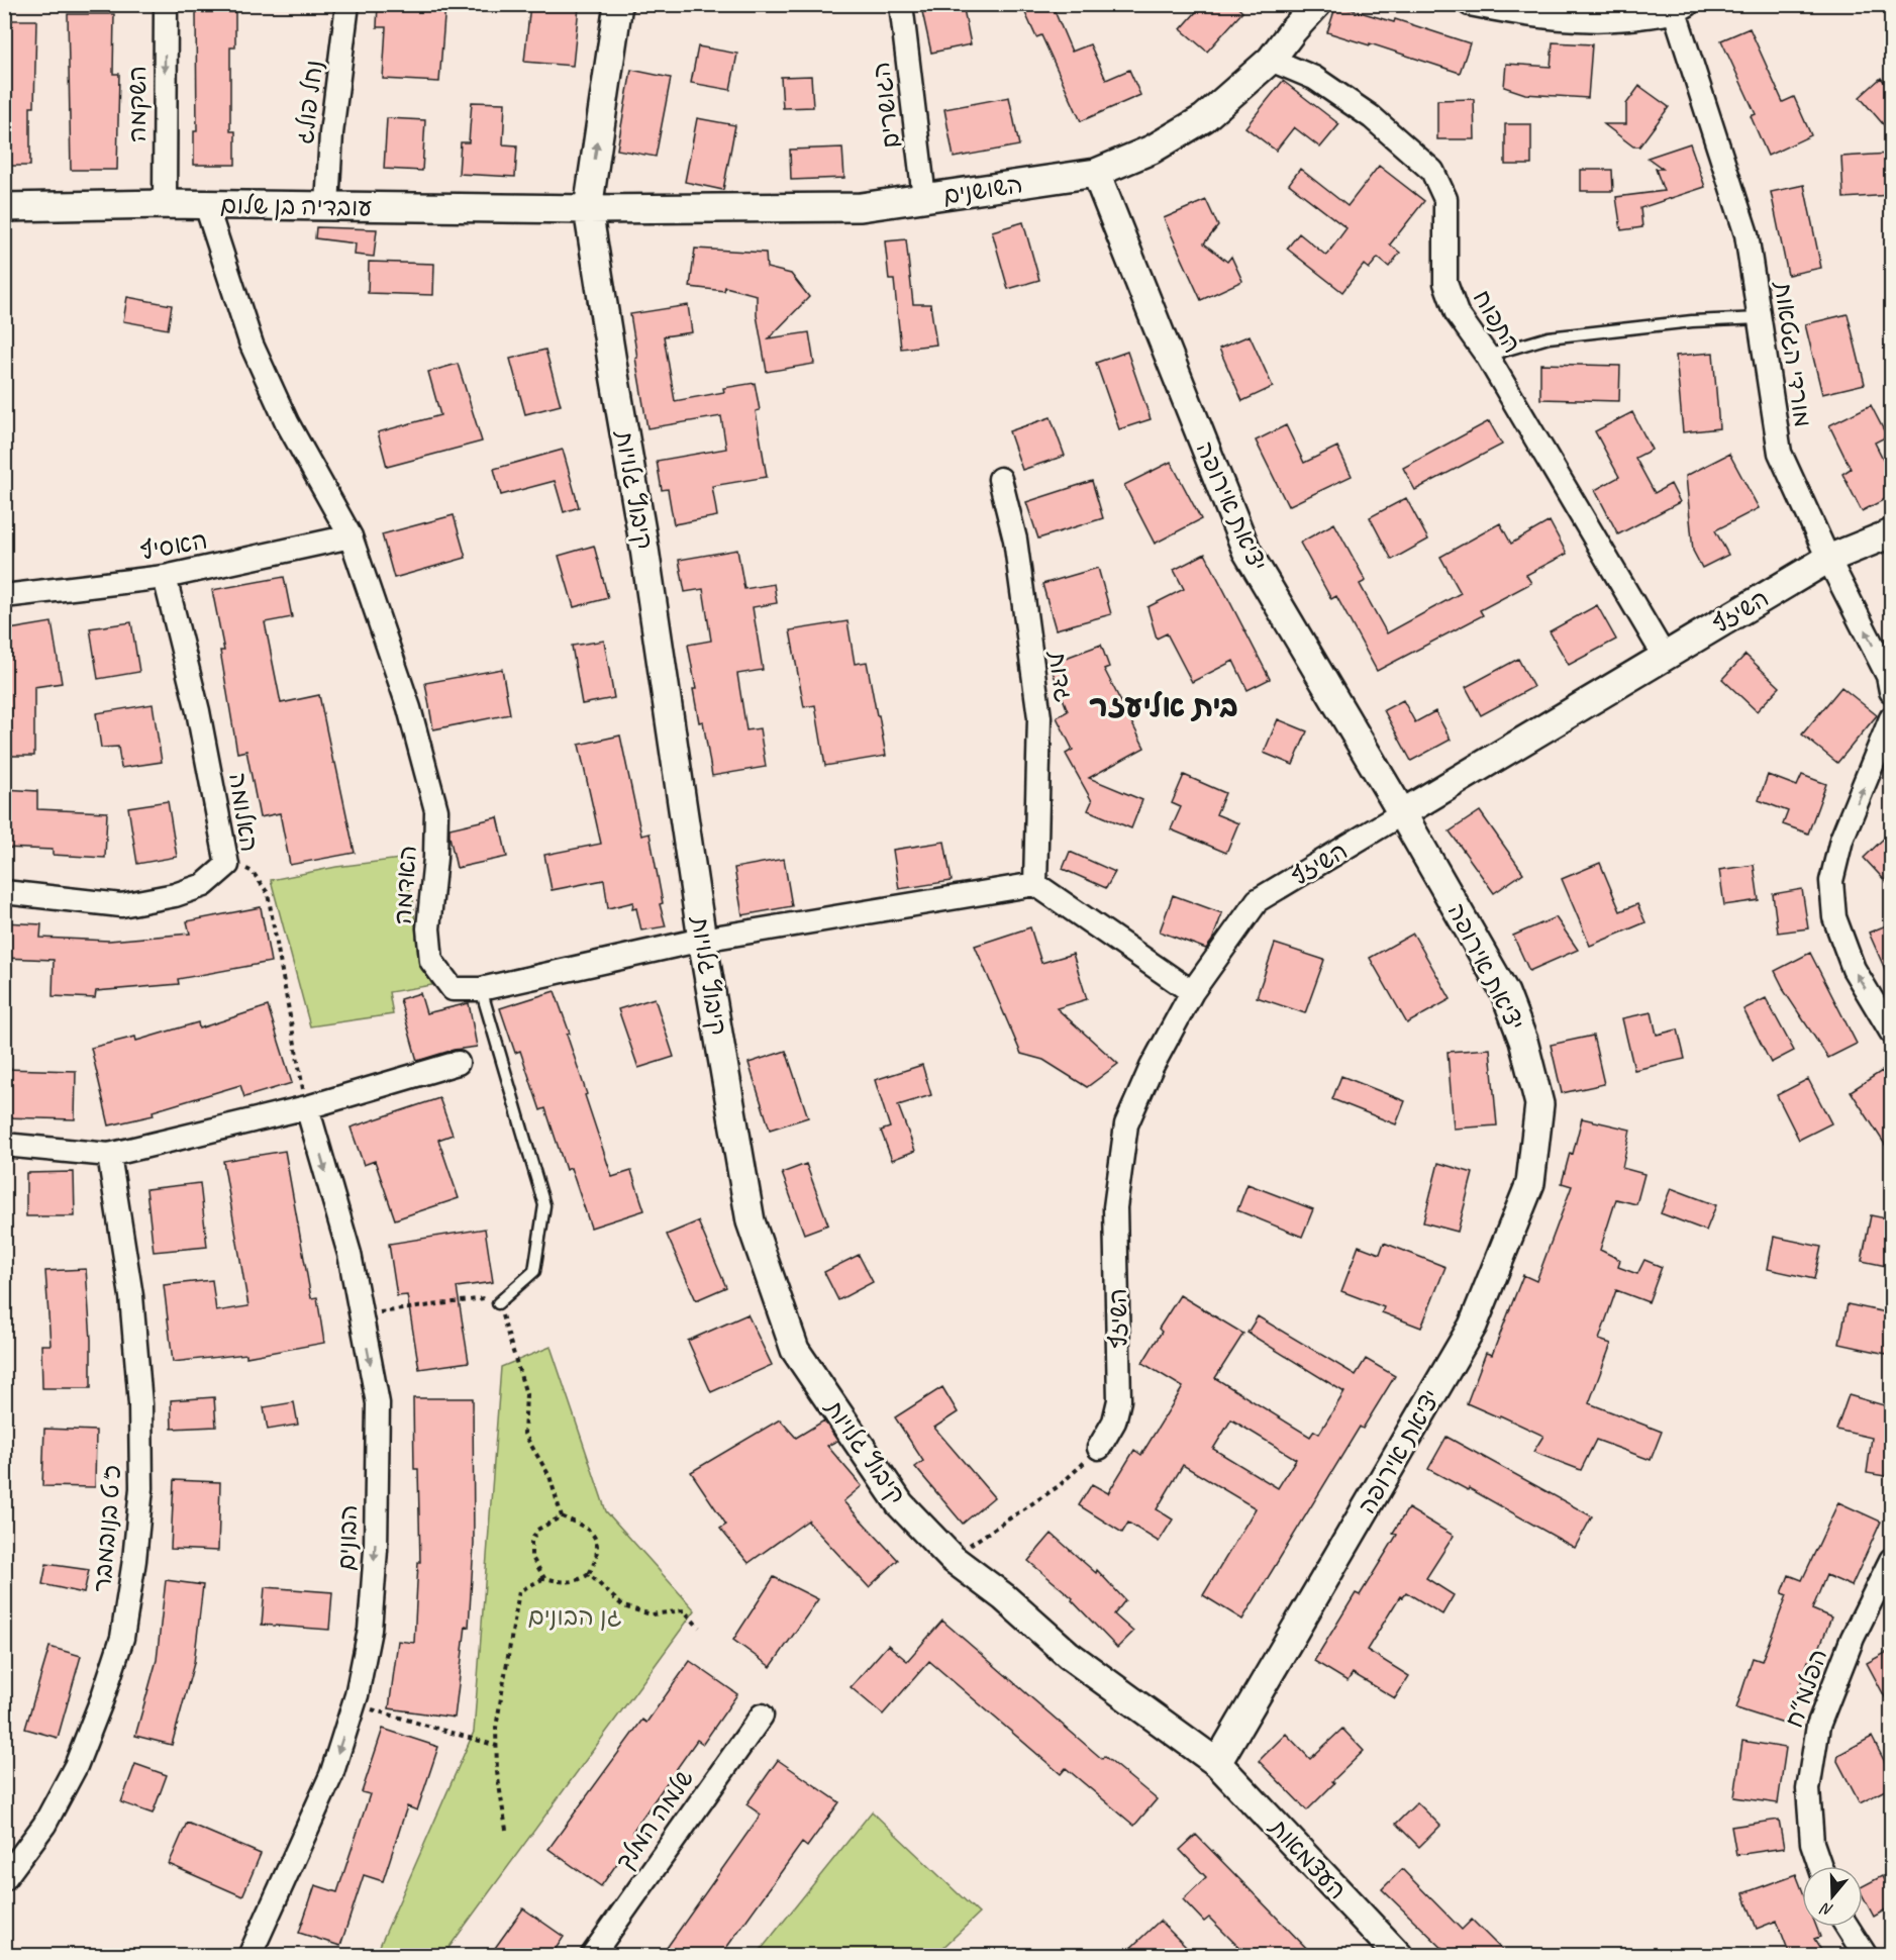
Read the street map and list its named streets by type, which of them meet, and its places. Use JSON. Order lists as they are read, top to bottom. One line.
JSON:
{"streets":{"street":["נחל פולג","השקמה","הגושרים","השושנים","עובדיה בן שלום","התפוח","מורדי הגטאות","קיבוץ גלויות","יציאת אירופה","האסיף","השיזף","גדות","האלומה","האדמה","כ\"ט בנובמבר","הבונים","הפלמ״ח","שלמה המלך","העצמאות"]},"crossings":[["נחל פולג","עובדיה בן שלום"],["השקמה","עובדיה בן שלום"],["הגושרים","השושנים"],["השושנים","עובדיה בן שלום"],["השושנים","התפוח"],["השושנים","קיבוץ גלויות"],["השושנים","יציאת אירופה"],["עובדיה בן שלום","קיבוץ גלויות"],["התפוח","השיזף"],["מורדי הגטאות","השיזף"],["קיבוץ גלויות","יציאת אירופה"],["קיבוץ גלויות","האדמה"],["קיבוץ גלויות","העצמאות"],["יציאת אירופה","השיזף"],["יציאת אירופה","העצמאות"],["האסיף","האלומה"],["האסיף","האדמה"],["גדות","האדמה"]],"one_way":["השקמה","הבונים"],"districts":["בית אליעזר"],"parks":["גן הבונים"],"north":"bottom"}
